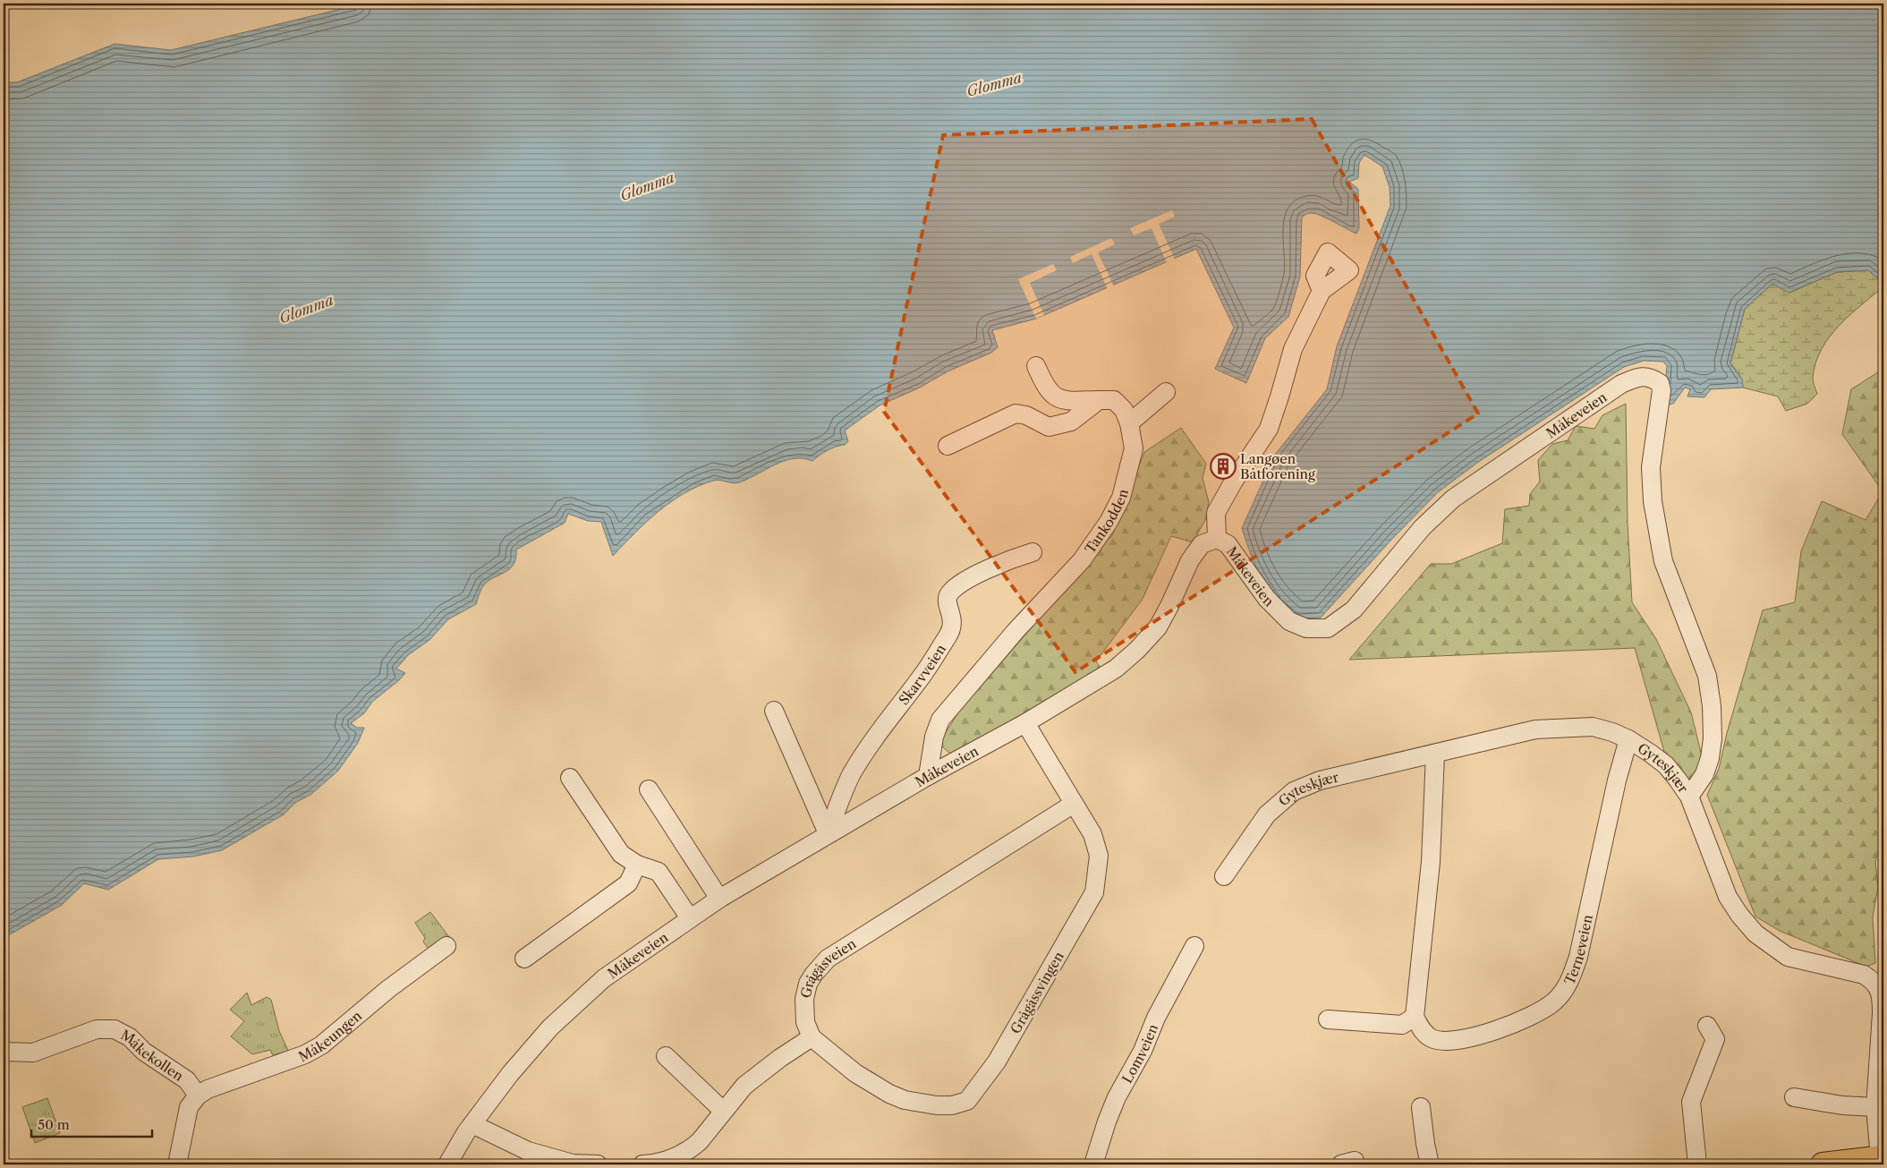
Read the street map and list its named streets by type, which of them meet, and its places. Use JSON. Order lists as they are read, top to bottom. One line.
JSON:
{"streets":{"street":["Måkeveien","Tankodden","Skarvveien","Gyteskjær","Terneveien","Grågåsveien","Grågåssvingen","Måkeungen","Lomveien","Måkekollen"]},"crossings":[["Måkeveien","Tankodden"],["Måkeveien","Skarvveien"],["Måkeveien","Gyteskjær"],["Måkeveien","Grågåssvingen"],["Gyteskjær","Terneveien"],["Grågåsveien","Grågåssvingen"],["Måkeungen","Måkekollen"]],"water":["Glomma"],"places":{"building":["Langøen Båtforening"]},"scale_bar":"50 m"}
